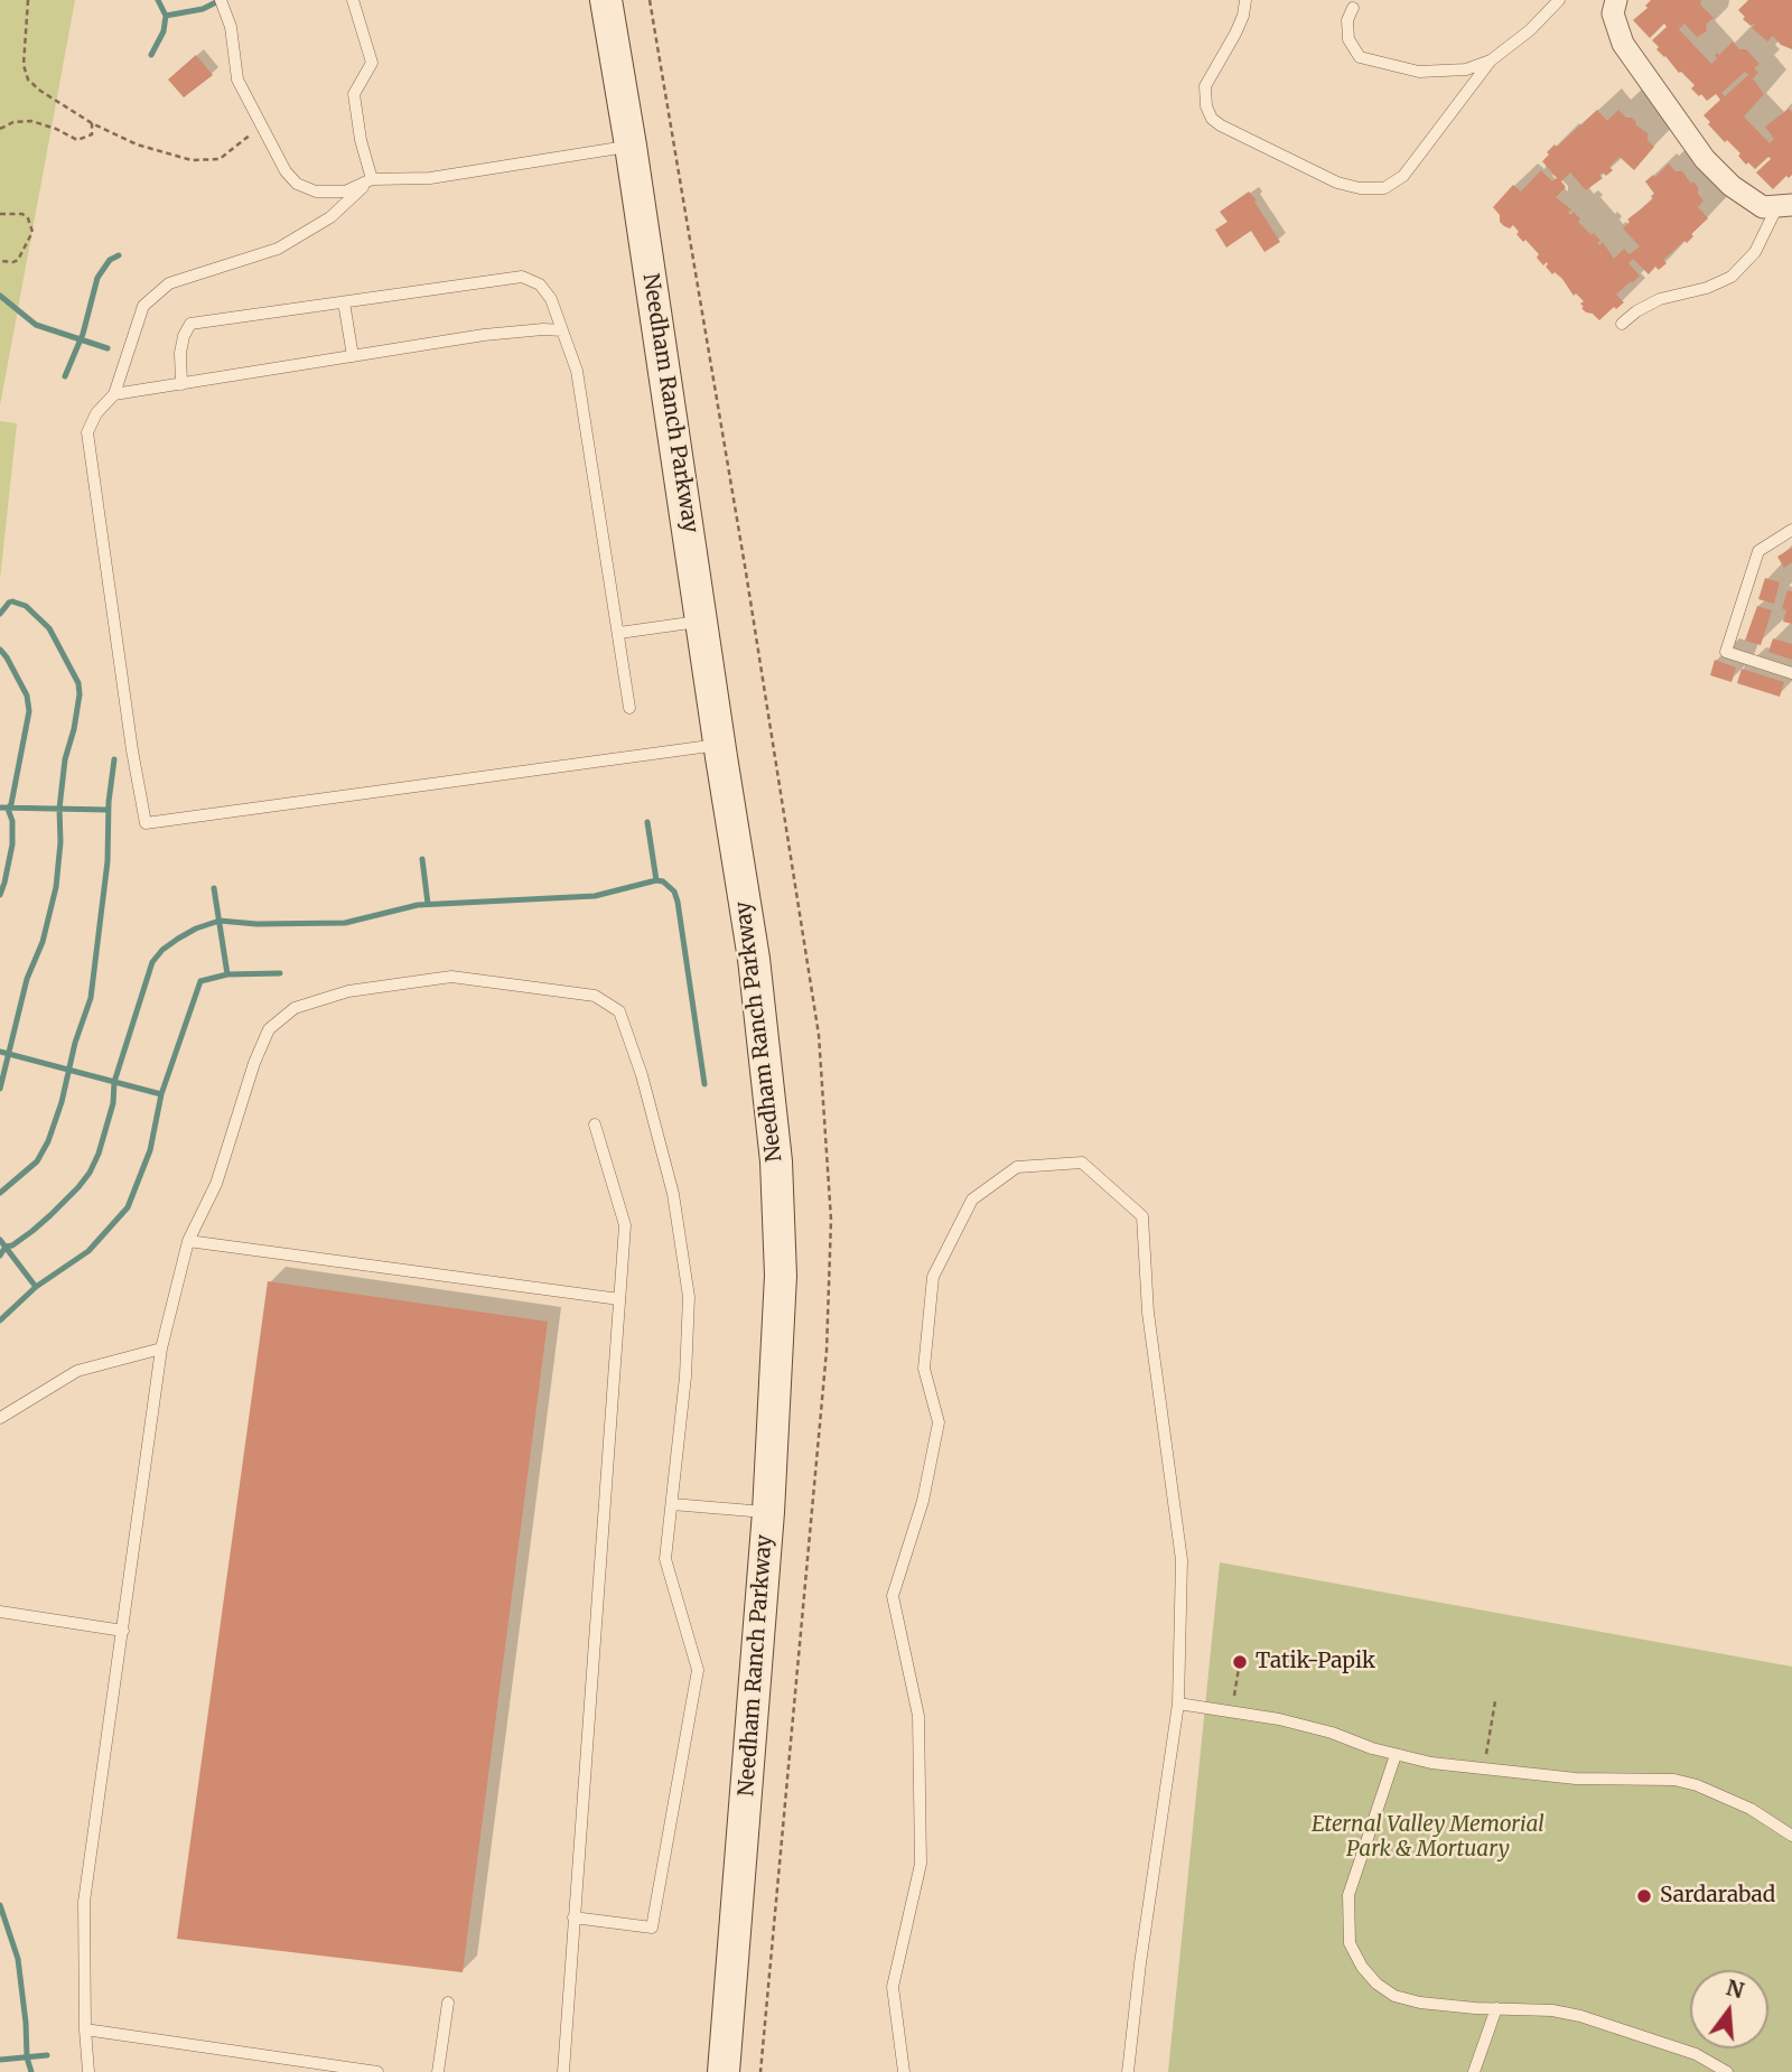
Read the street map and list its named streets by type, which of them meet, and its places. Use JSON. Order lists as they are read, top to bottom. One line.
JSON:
{"streets":{"street":["Needham Ranch Parkway"]},"parks":["Eternal Valley Memorial Park & Mortuary"],"places":["Tatik-Papik","Sardarabad"],"north":"top"}
